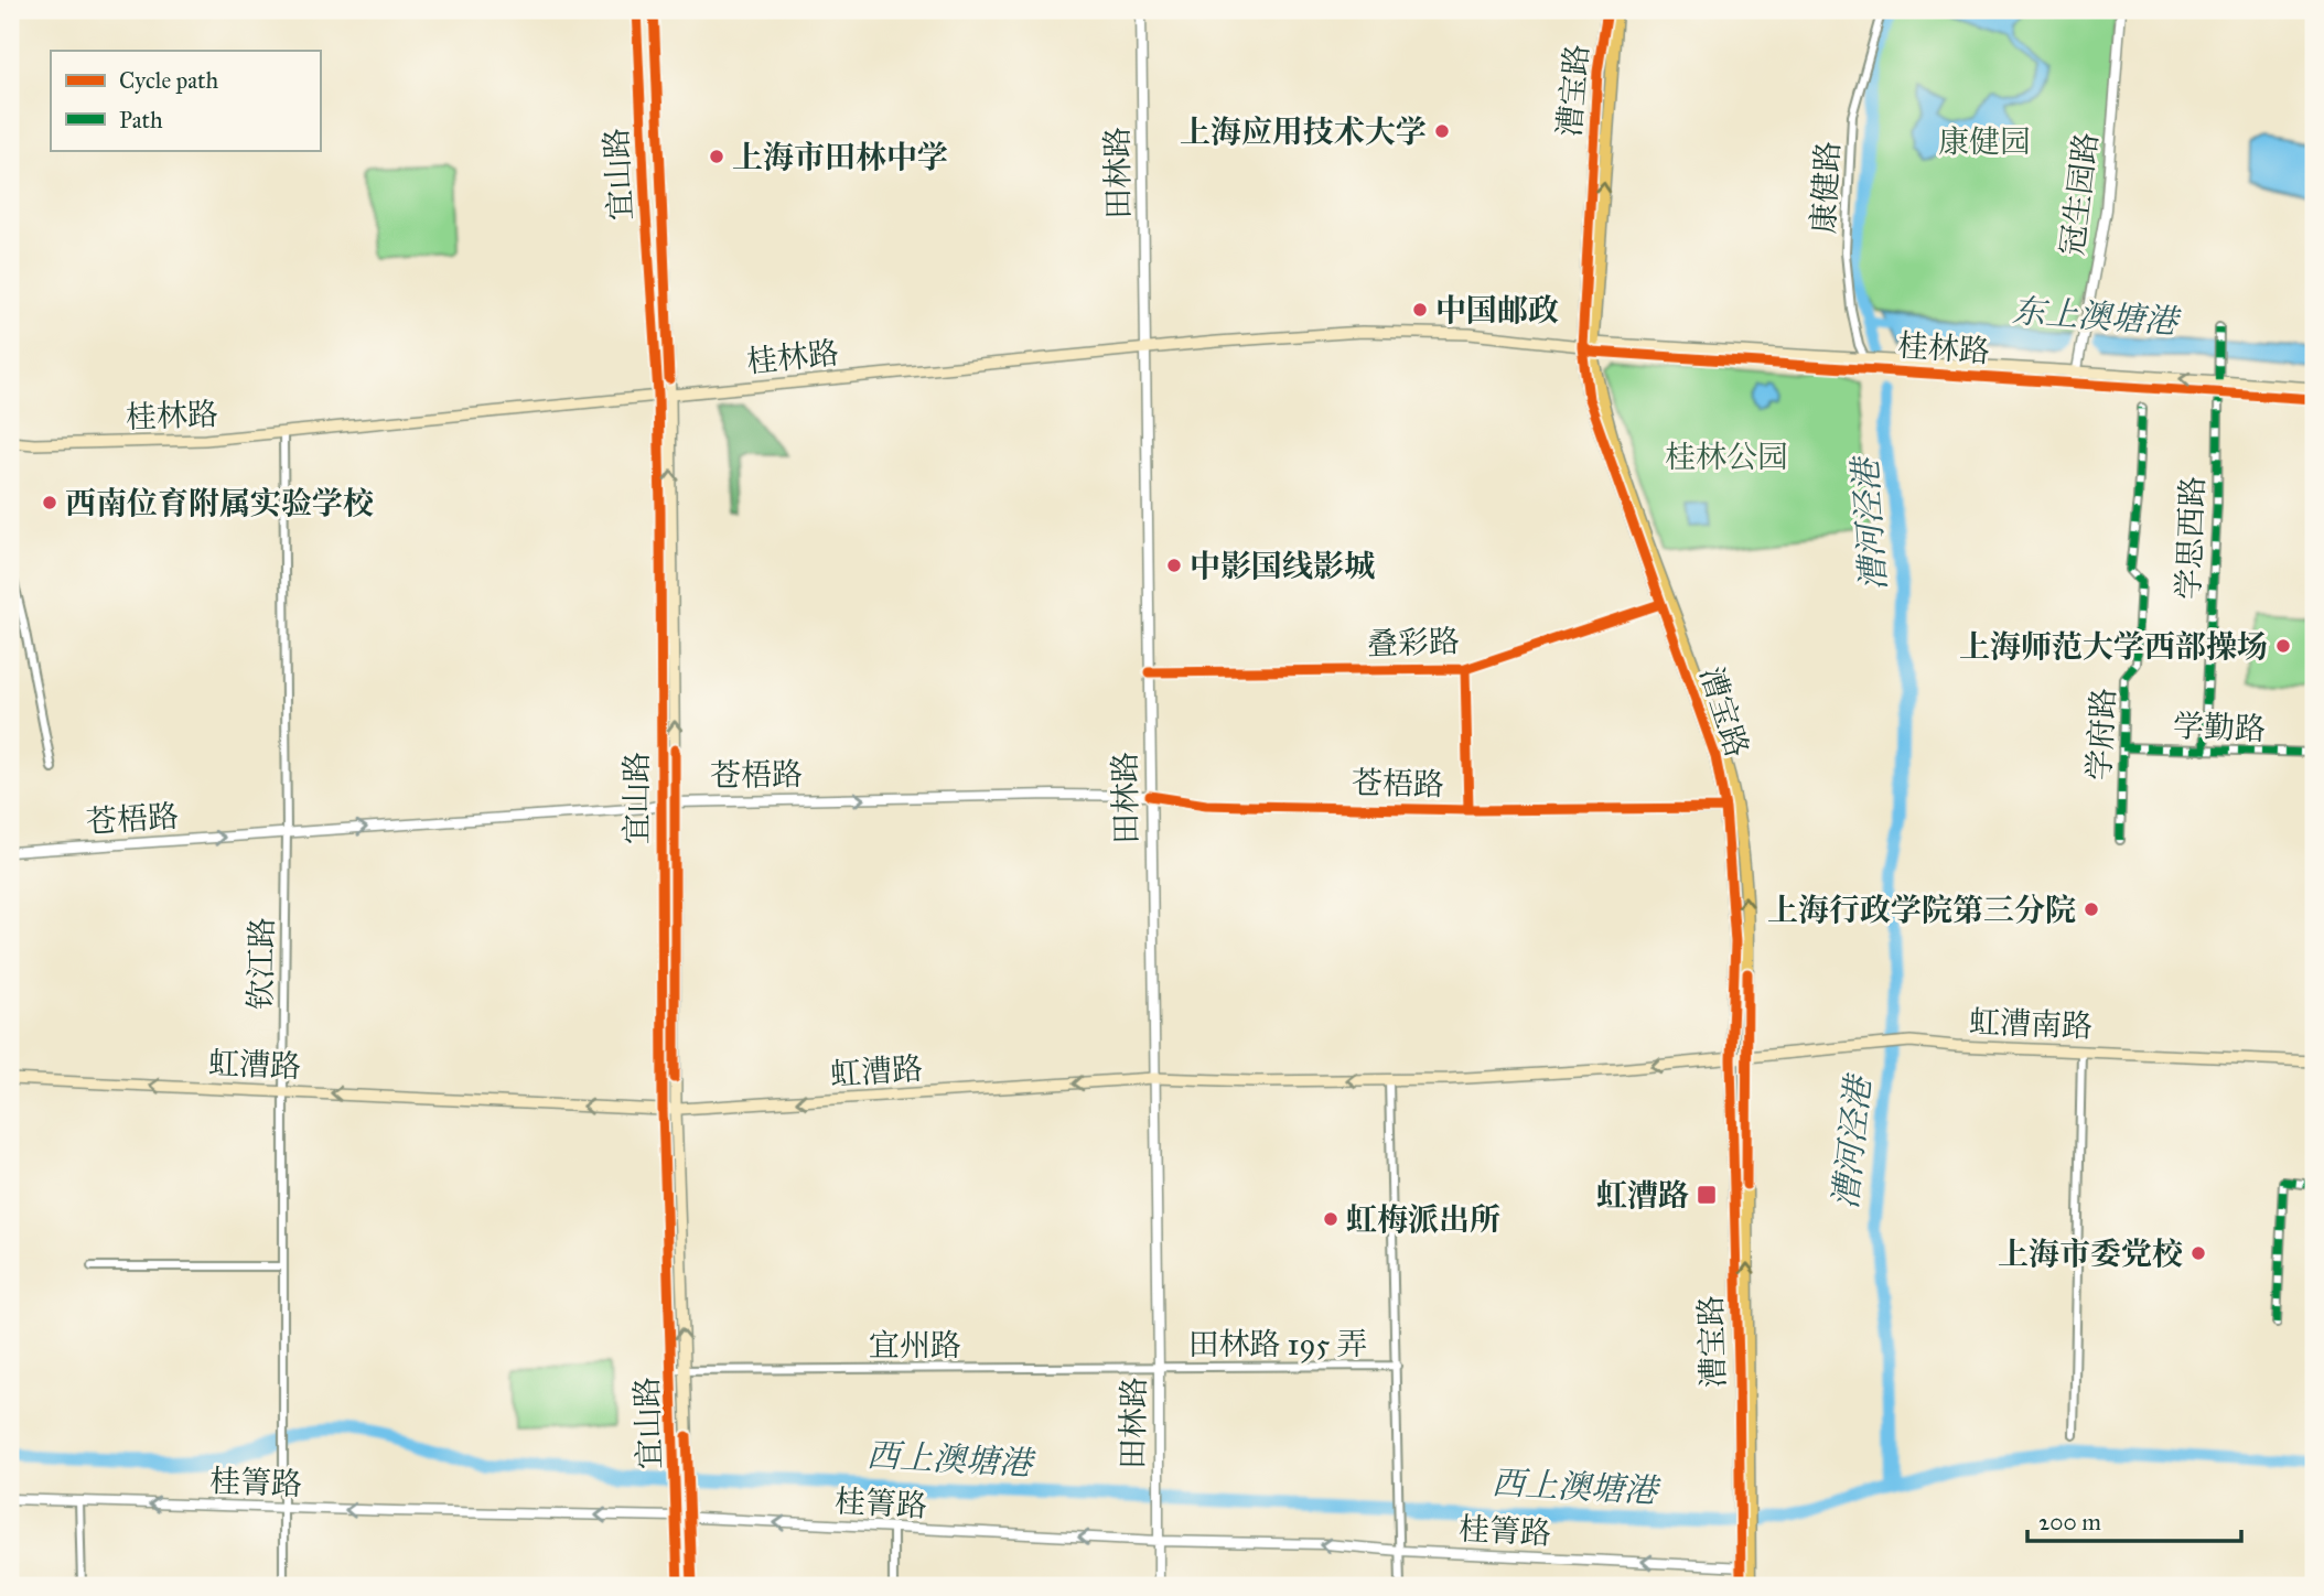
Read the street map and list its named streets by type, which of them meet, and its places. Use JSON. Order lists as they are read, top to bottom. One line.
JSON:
{"streets":{"main road":["漕宝路","宜山路","桂林路","虹漕南路","虹漕路"],"street":["田林路","康健路","冠生园路","学思西路","叠彩路","学勤路","学府路","苍梧路","钦江路","田林路 195 弄","宜州路","桂箐路"]},"crossings":[["漕宝路","桂林路"],["漕宝路","叠彩路"],["漕宝路","苍梧路"],["漕宝路","虹漕南路"],["漕宝路","虹漕路"],["漕宝路","桂箐路"],["田林路","桂林路"],["田林路","叠彩路"],["田林路","苍梧路"],["田林路","虹漕路"],["田林路","田林路 195 弄"],["田林路","宜州路"],["田林路","桂箐路"],["宜山路","桂林路"],["宜山路","苍梧路"],["宜山路","虹漕路"],["宜山路","宜州路"],["宜山路","桂箐路"],["康健路","桂林路"],["冠生园路","桂林路"],["桂林路","学思西路"],["桂林路","钦江路"],["学思西路","学勤路"],["学勤路","学府路"],["苍梧路","钦江路"],["钦江路","虹漕路"],["钦江路","桂箐路"],["虹漕南路","虹漕路"],["田林路 195 弄","宜州路"]],"one_way":["苍梧路","虹漕路","桂箐路"],"water":["东上澳塘港","漕河泾港","西上澳塘港"],"parks":["康健园","桂林公园"],"places":{"other":["上海应用技术大学","上海市田林中学","中国邮政","西南位育附属实验学校","中影国线影城","上海师范大学西部操场","上海行政学院第三分院","虹梅派出所","上海市委党校"],"transit":["虹漕路"]},"legend":["Cycle path","Path"],"scale_bar":"200 m"}
